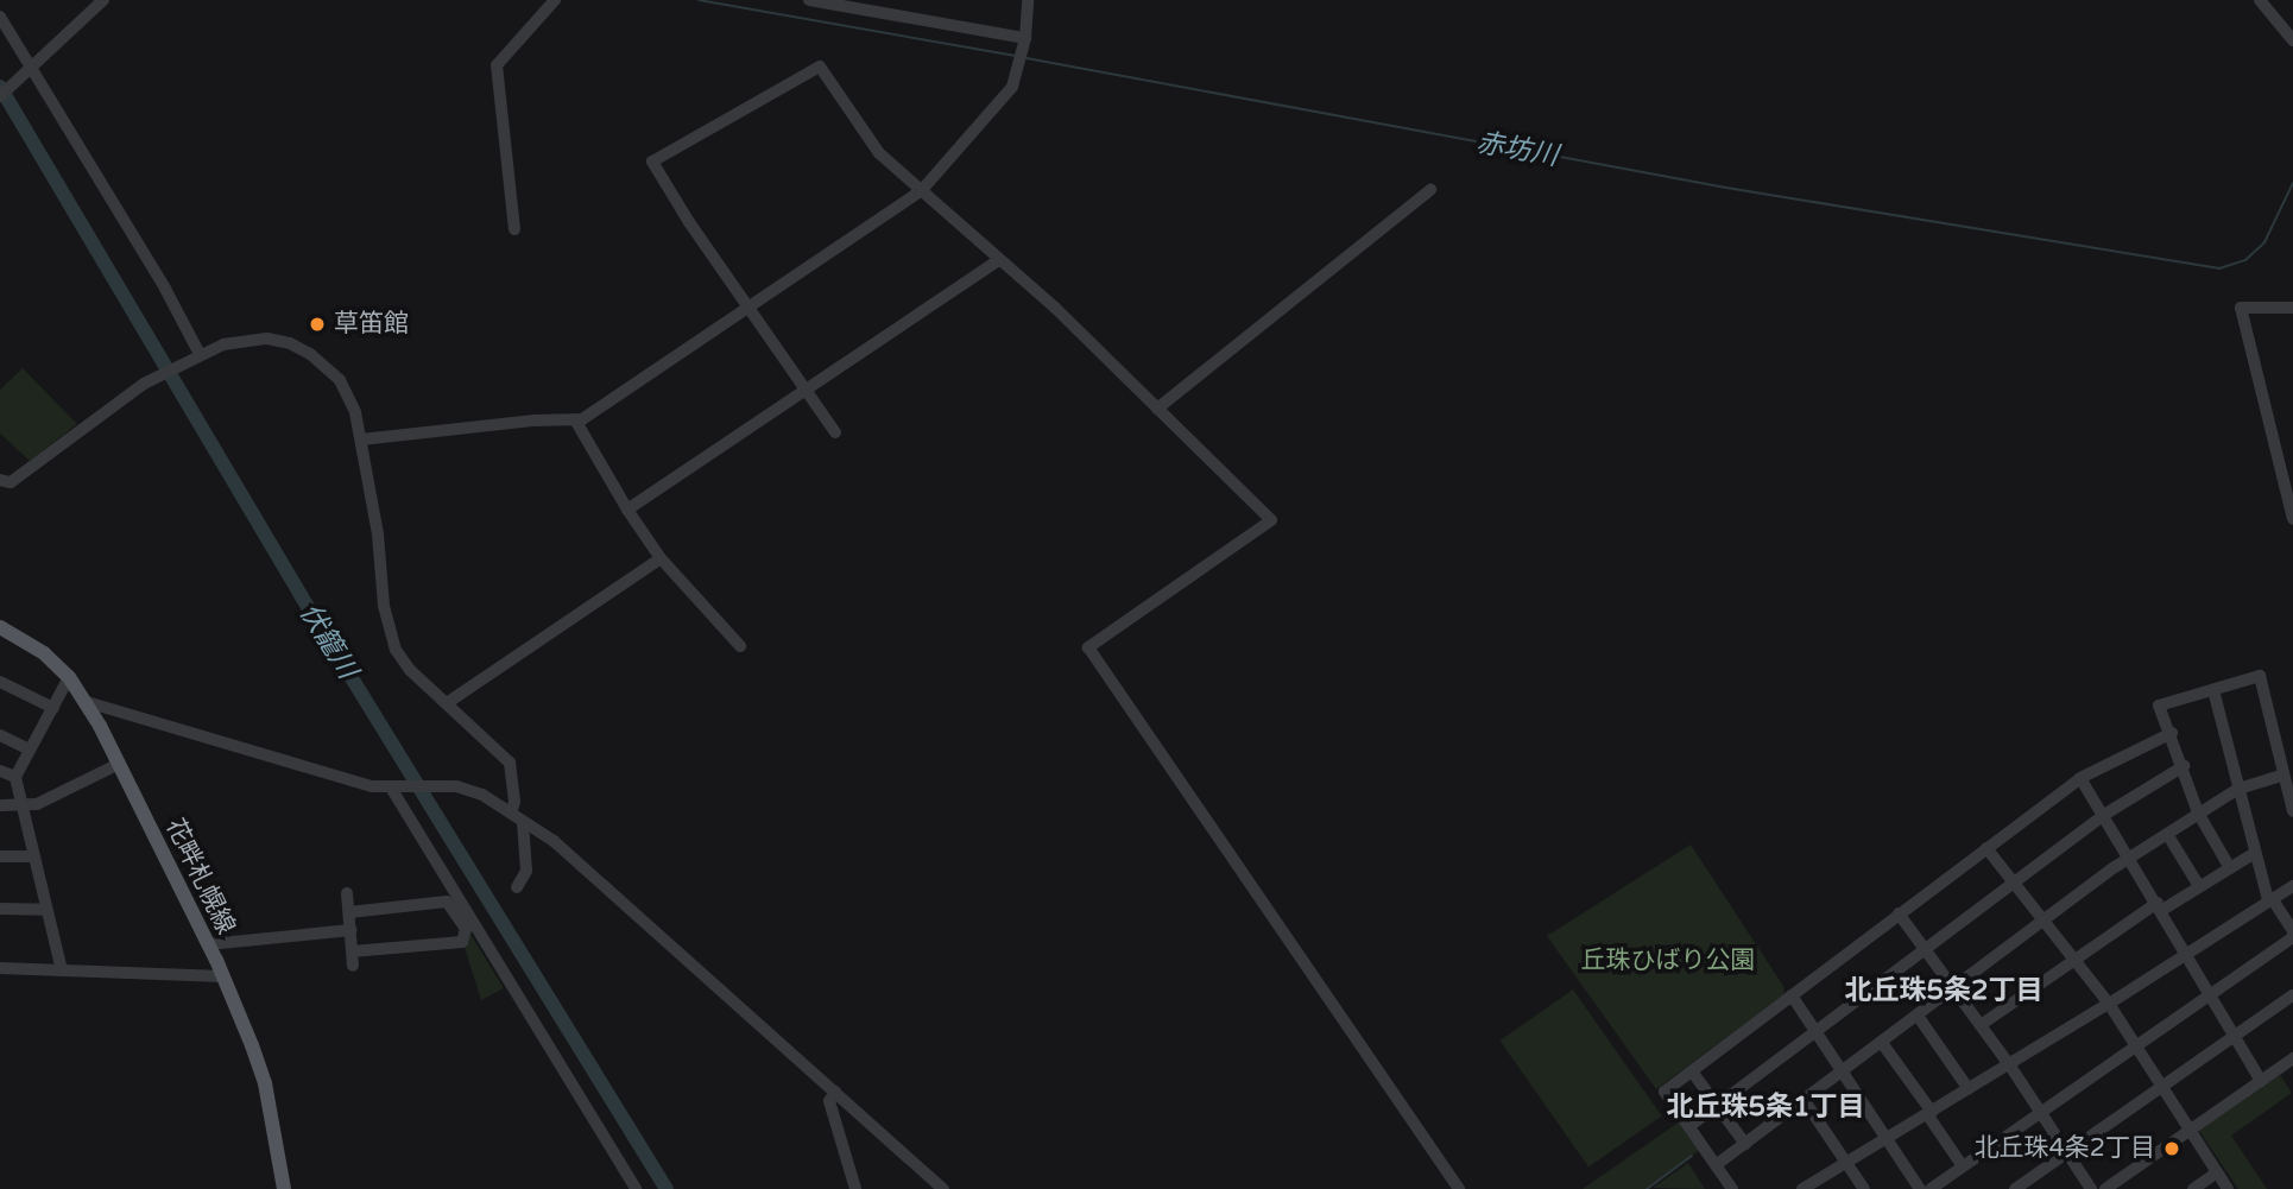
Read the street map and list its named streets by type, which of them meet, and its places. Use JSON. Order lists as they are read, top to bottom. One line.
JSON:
{"streets":{"main road":["花畔札幌線"]},"districts":["北丘珠5条2丁目","北丘珠5条1丁目"],"water":["赤坊川","伏籠川"],"parks":["丘珠ひばり公園"],"places":["草笛館","北丘珠4条2丁目"]}
